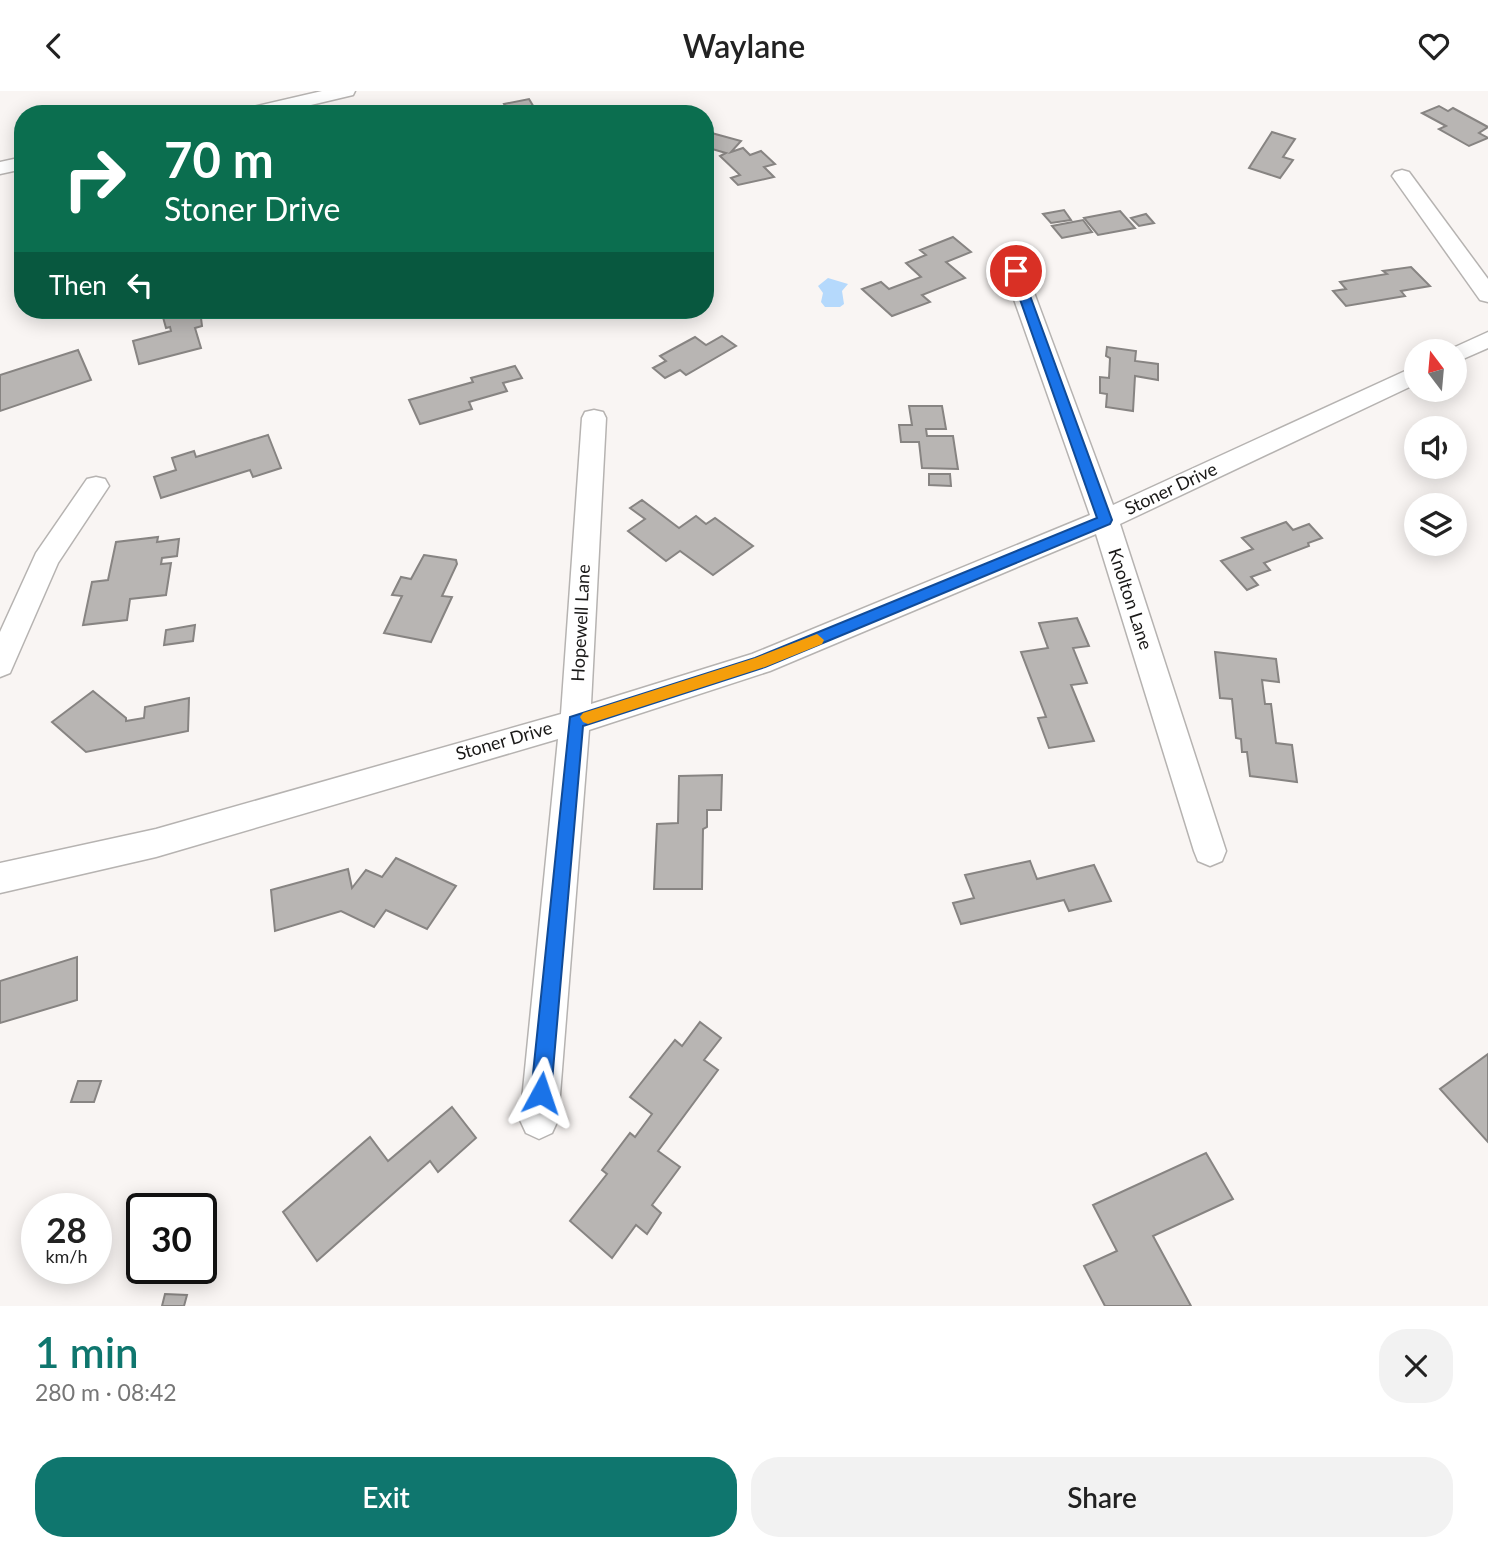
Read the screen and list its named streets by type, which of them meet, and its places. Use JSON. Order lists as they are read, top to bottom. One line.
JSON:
{"streets":{"street":["Stoner Drive","Knolton Lane","Hopewell Lane"]},"crossings":[["Stoner Drive","Knolton Lane"],["Stoner Drive","Hopewell Lane"]],"north":"top","page":{"header":"Waylane","turn":["70 m","Stoner Drive"],"then":"Then","speed":"28 km/h","limit":"30","heading":["1 min","280 m · 08:42"],"buttons":["Exit","Share"]}}
